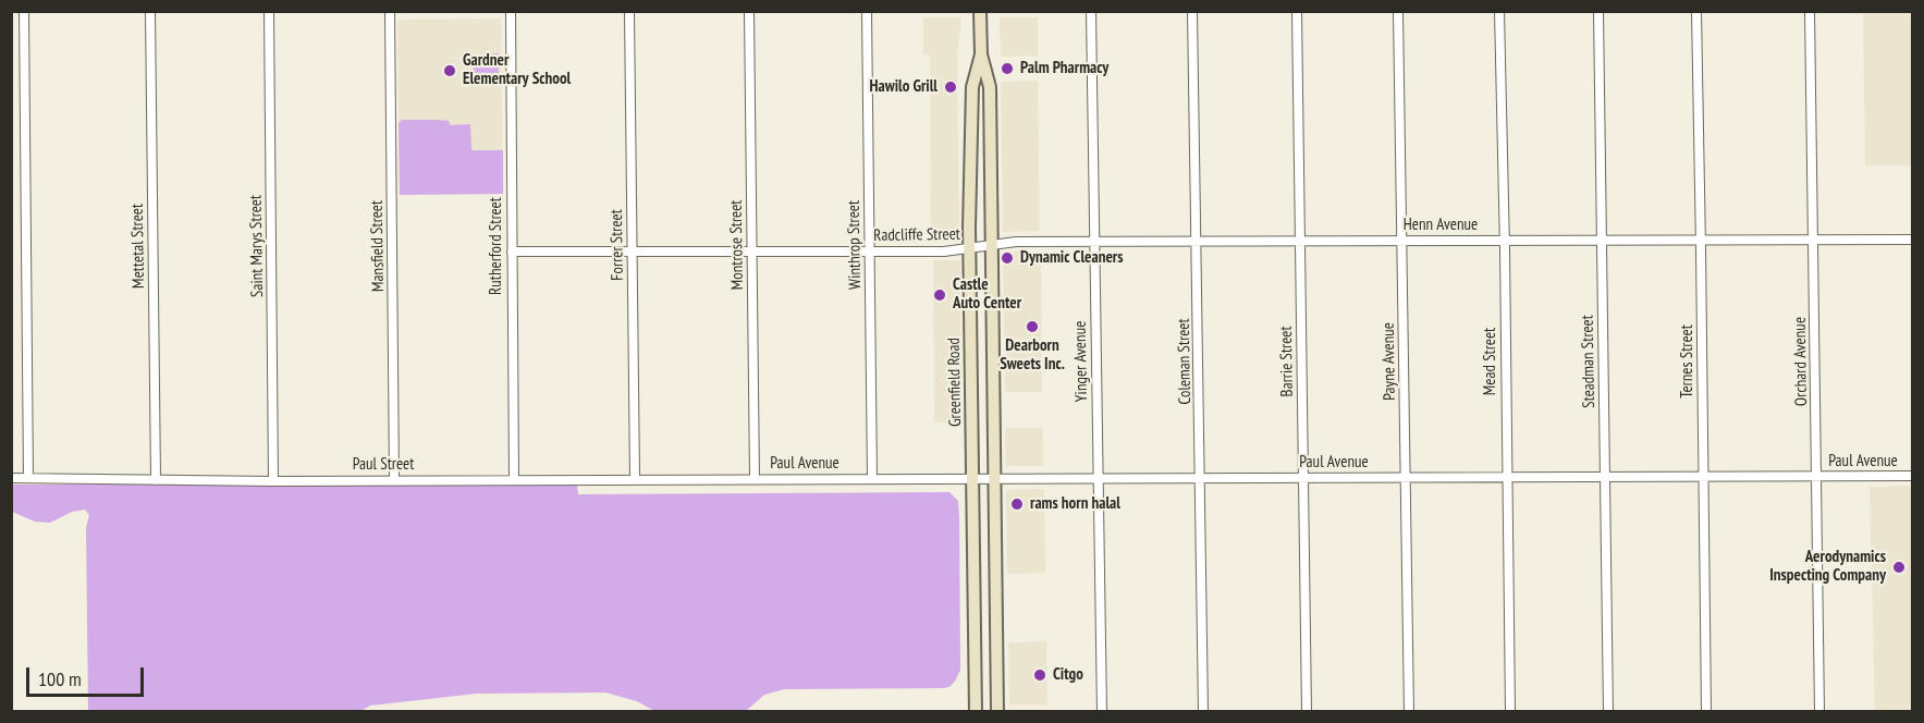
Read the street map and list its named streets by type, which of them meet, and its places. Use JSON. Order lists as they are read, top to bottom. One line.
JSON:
{"streets":{"main road":["Greenfield Road"],"street":["Henn Avenue","Radcliffe Street","Forrer Street","Montrose Street","Winthrop Street","Mettetal Street","Saint Marys Street","Mansfield Street","Rutherford Street","Yinger Avenue","Coleman Street","Barrie Street","Payne Avenue","Mead Street","Steadman Street","Ternes Street","Orchard Avenue","Paul Avenue","Paul Street"]},"crossings":[["Henn Avenue","Radcliffe Street"],["Henn Avenue","Yinger Avenue"],["Henn Avenue","Coleman Street"],["Henn Avenue","Barrie Street"],["Henn Avenue","Payne Avenue"],["Henn Avenue","Mead Street"],["Henn Avenue","Steadman Street"],["Henn Avenue","Ternes Street"],["Henn Avenue","Orchard Avenue"],["Henn Avenue","Greenfield Road"],["Radcliffe Street","Forrer Street"],["Radcliffe Street","Montrose Street"],["Radcliffe Street","Winthrop Street"],["Radcliffe Street","Rutherford Street"],["Radcliffe Street","Greenfield Road"],["Forrer Street","Paul Street"],["Montrose Street","Paul Avenue"],["Montrose Street","Paul Street"],["Winthrop Street","Paul Avenue"],["Mettetal Street","Paul Street"],["Saint Marys Street","Paul Street"],["Mansfield Street","Paul Street"],["Rutherford Street","Paul Street"],["Yinger Avenue","Paul Avenue"],["Coleman Street","Paul Avenue"],["Barrie Street","Paul Avenue"],["Payne Avenue","Paul Avenue"],["Mead Street","Paul Avenue"],["Steadman Street","Paul Avenue"],["Ternes Street","Paul Avenue"],["Orchard Avenue","Paul Avenue"],["Greenfield Road","Paul Avenue"],["Paul Avenue","Paul Street"]],"places":["Palm Pharmacy","Gardner Elementary School","Hawilo Grill","Dynamic Cleaners","Castle Auto Center","Dearborn Sweets Inc.","rams horn halal","Aerodynamics Inspecting Company","Citgo"],"scale_bar":"100 m"}
